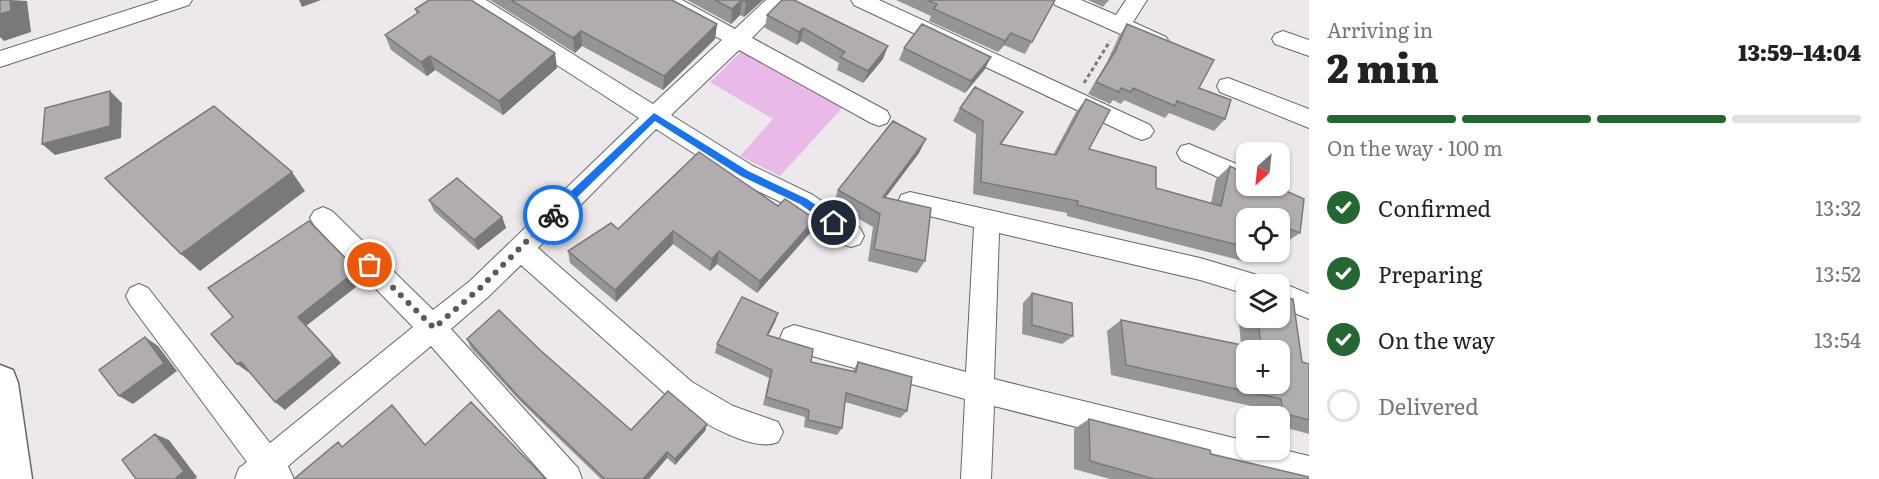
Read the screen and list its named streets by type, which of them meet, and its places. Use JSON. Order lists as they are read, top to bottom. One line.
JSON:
{"north":"bottom left","page":{"heading":["2 min","Arriving in","13:59–14:04"],"bar":"On the way · 100 m","map_buttons":["+","−"],"list":[["Confirmed","13:32"],["Preparing","13:52"],["On the way","13:54"],"Delivered"]}}
